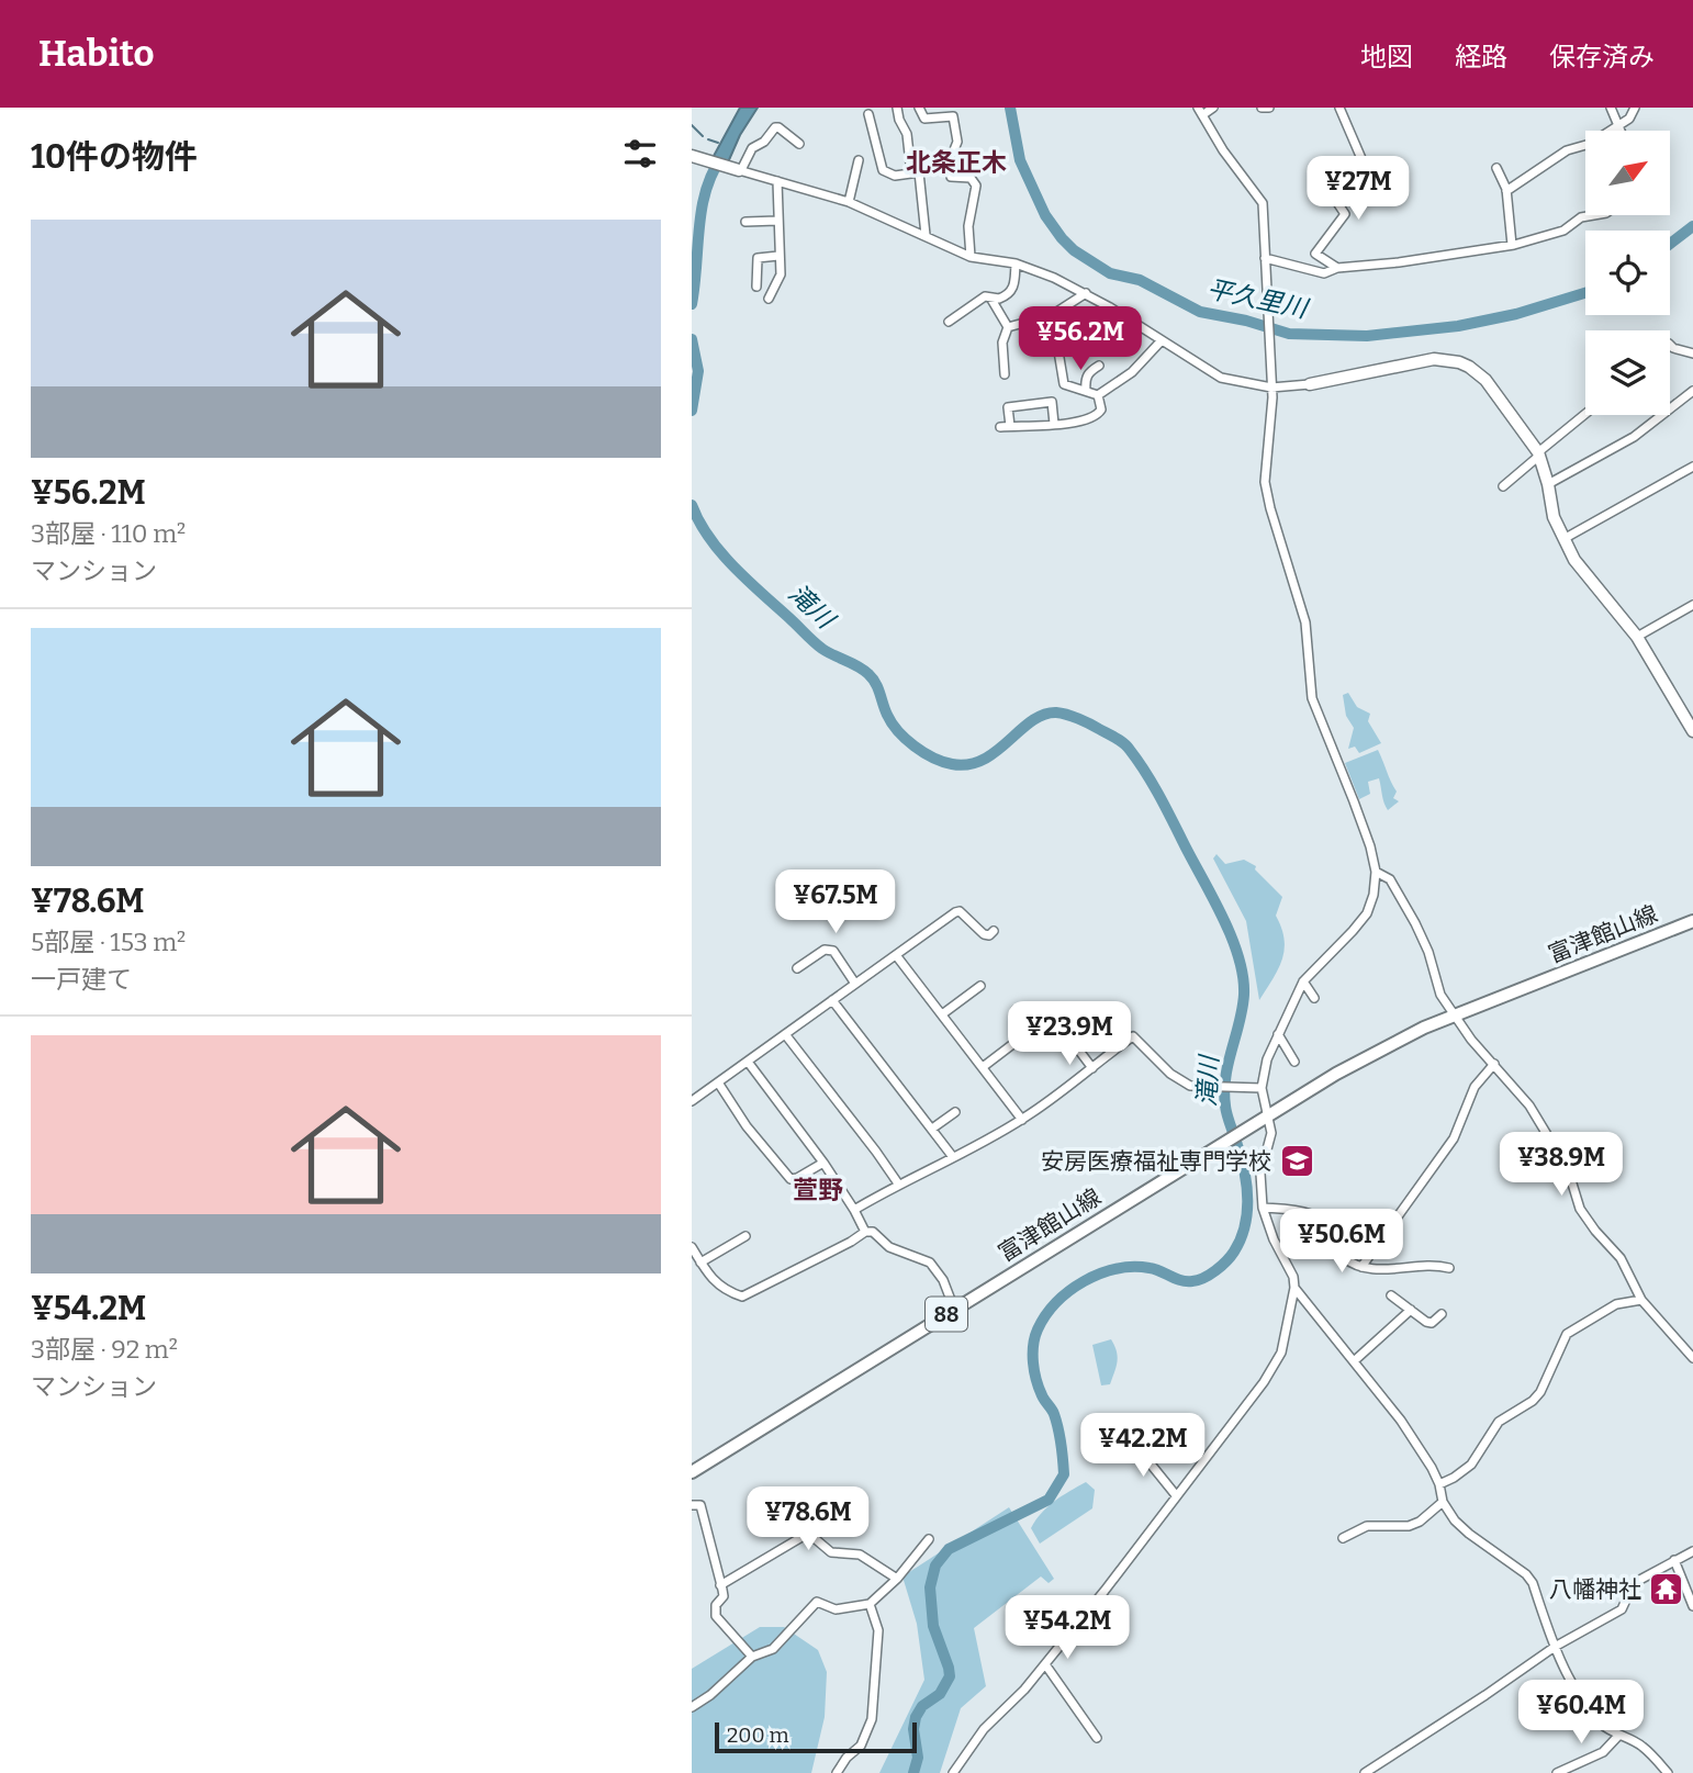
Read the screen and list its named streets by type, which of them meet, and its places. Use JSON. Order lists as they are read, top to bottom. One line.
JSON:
{"streets":{"main road":["富津館山線","88"]},"districts":["北条正木","萱野"],"water":["平久里川","滝川"],"places":{"school or university":["安房医療福祉専門学校"],"temple":["八幡神社"]},"scale_bar":"200 m","north":"top right","page":{"header":"Habito","nav":["地図","経路","保存済み"],"heading":"10件の物件","price":["¥27M","¥56.2M","¥67.5M","¥23.9M","¥38.9M","¥50.6M","¥42.2M","¥78.6M","¥54.2M","¥60.4M"],"list":[{"name":"¥56.2M","note":"3部屋 · 110 m² · マンション"},{"name":"¥78.6M","note":"5部屋 · 153 m² · 一戸建て"},{"name":"¥54.2M","note":"3部屋 · 92 m² · マンション"}],"scale":"200 m"}}
